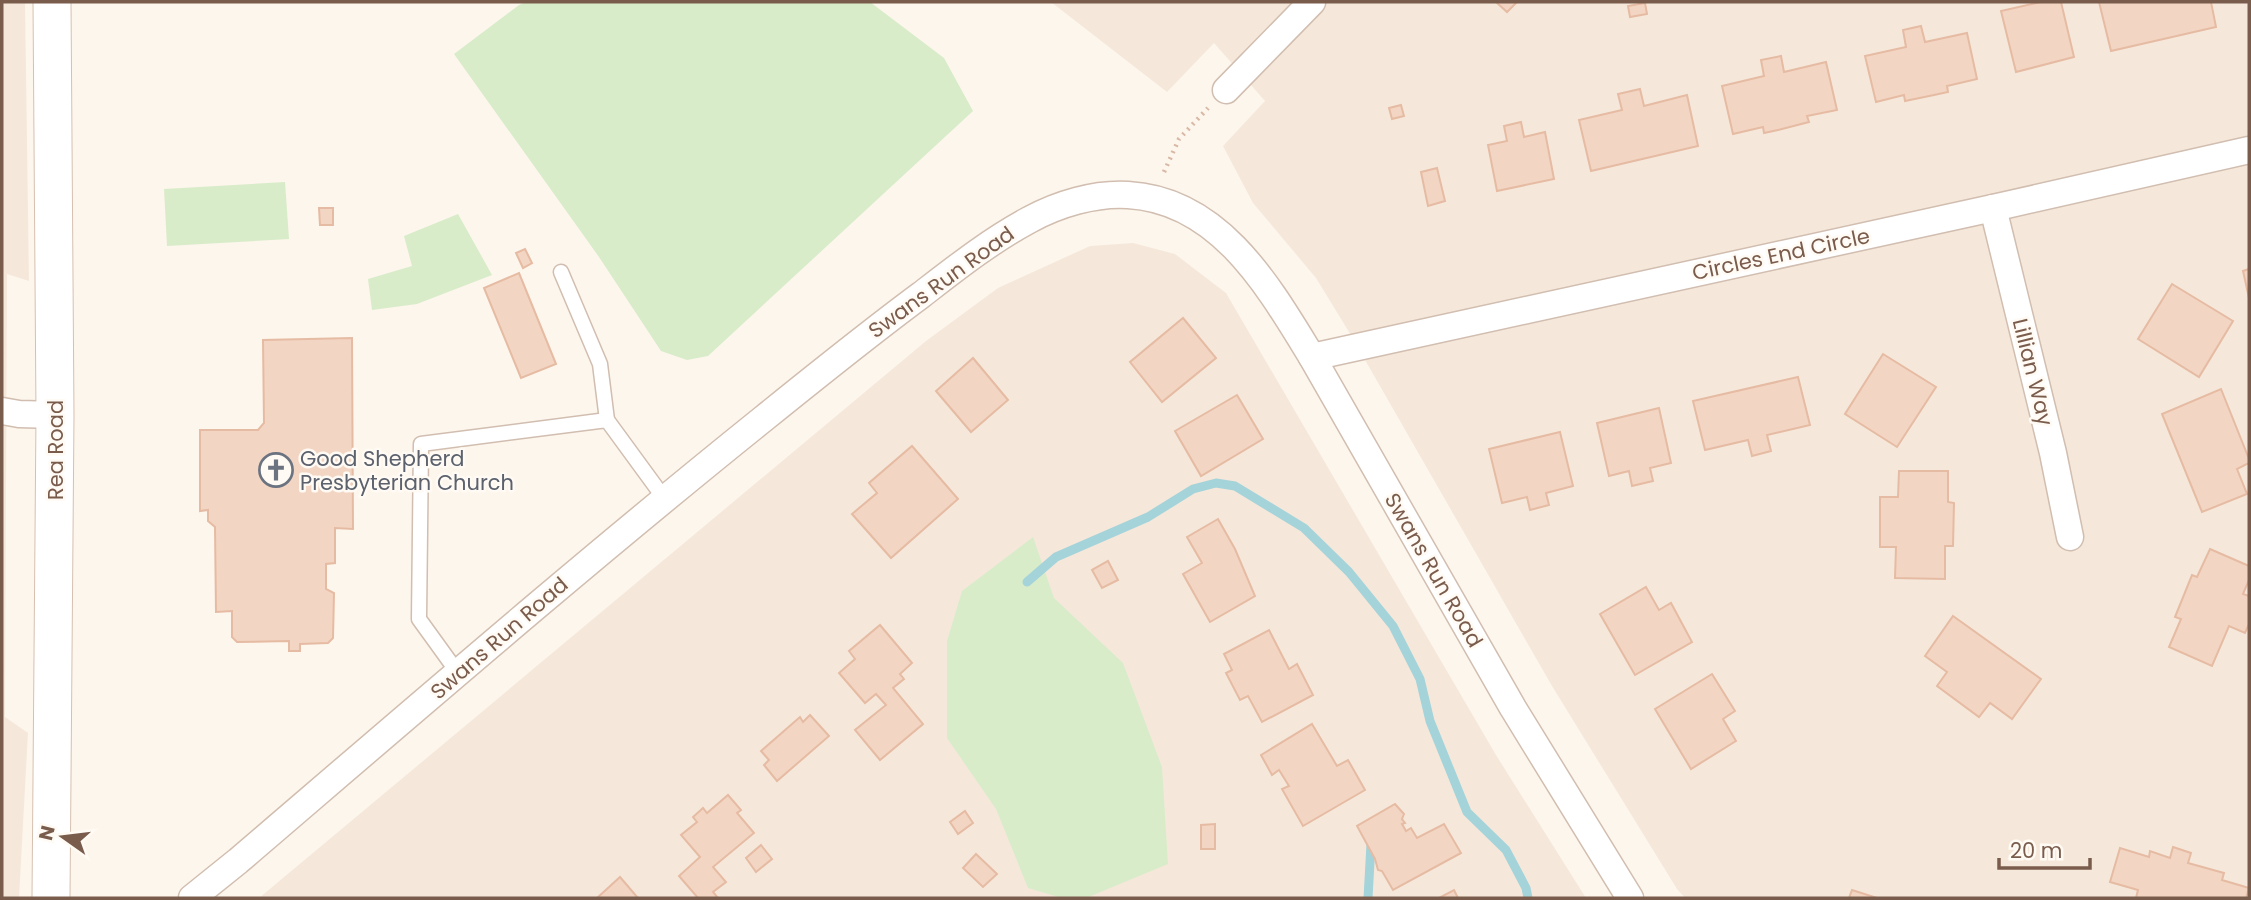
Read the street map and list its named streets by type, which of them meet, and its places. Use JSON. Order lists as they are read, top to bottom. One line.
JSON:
{"streets":{"main road":["Rea Road"],"street":["Circles End Circle","Swans Run Road","Lillian Way"]},"crossings":[["Circles End Circle","Swans Run Road"],["Circles End Circle","Lillian Way"]],"places":{"church":["Good Shepherd Presbyterian Church"]},"scale_bar":"20 m","north":"left"}
